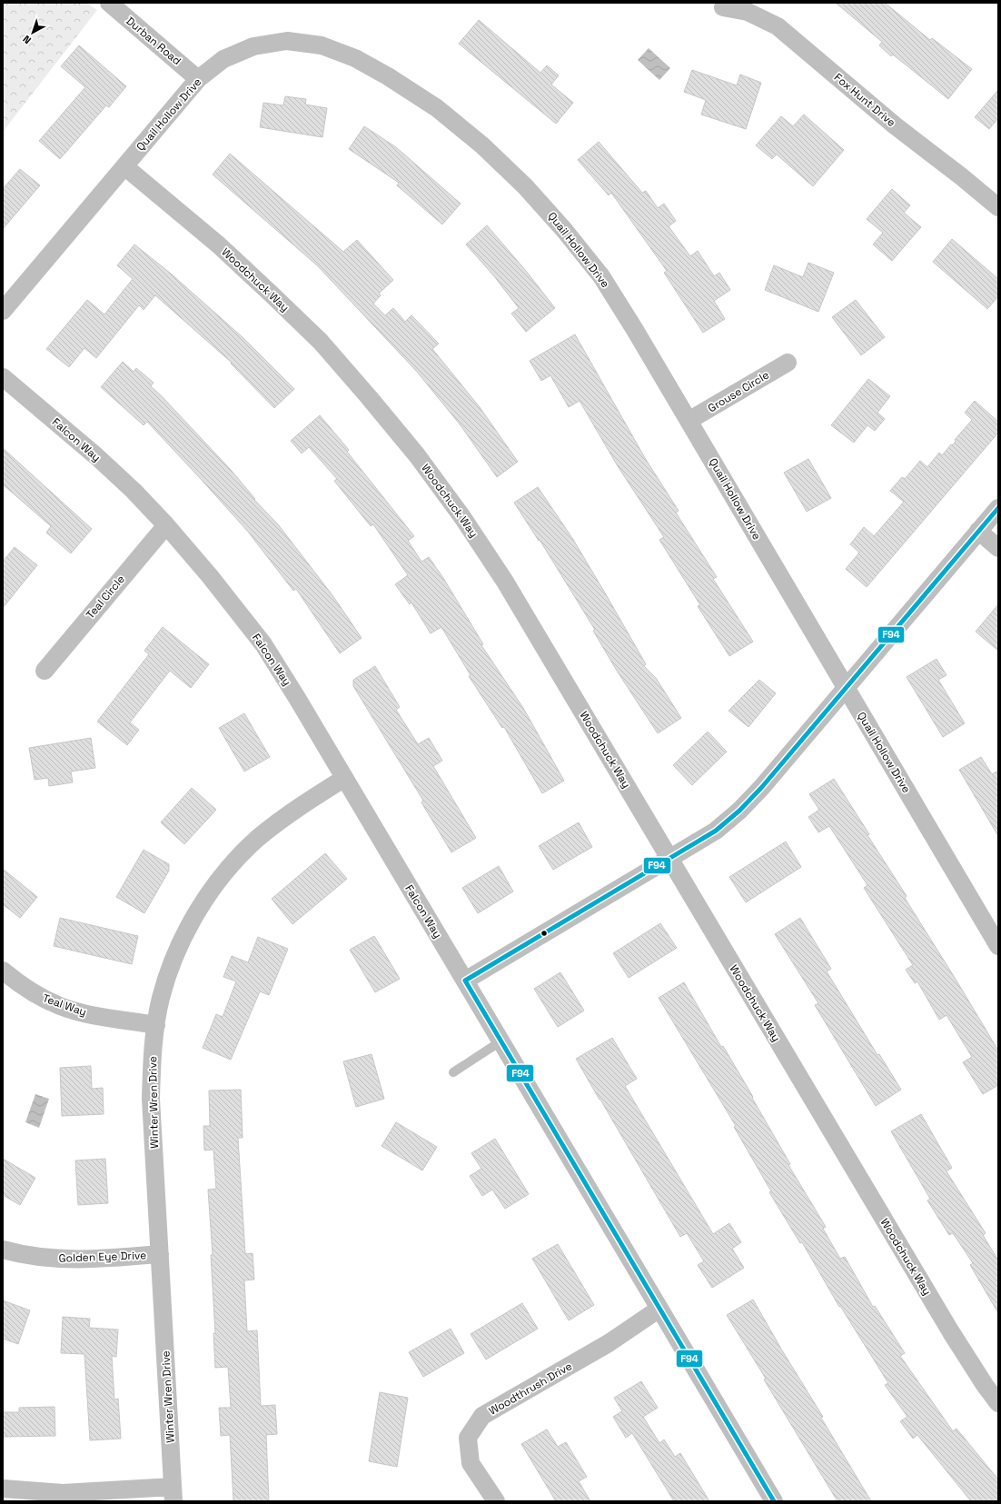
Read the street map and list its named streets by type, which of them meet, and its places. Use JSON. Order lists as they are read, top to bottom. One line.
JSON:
{"streets":{"street":["Durban Road","Fox Hunt Drive","Quail Hollow Drive","Woodchuck Way","Grouse Circle","Falcon Way","Teal Circle","Teal Way","Winter Wren Drive","Golden Eye Drive","Woodthrush Drive"]},"crossings":[["Durban Road","Quail Hollow Drive"],["Quail Hollow Drive","Woodchuck Way"],["Quail Hollow Drive","Grouse Circle"],["Falcon Way","Teal Circle"],["Falcon Way","Winter Wren Drive"],["Falcon Way","Woodthrush Drive"],["Teal Way","Winter Wren Drive"],["Winter Wren Drive","Golden Eye Drive"]],"lines":["transit line F94"],"north":"bottom left"}
